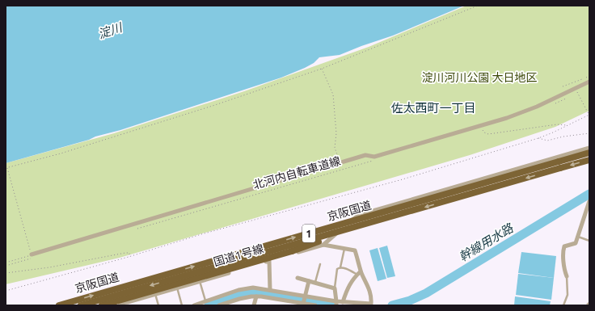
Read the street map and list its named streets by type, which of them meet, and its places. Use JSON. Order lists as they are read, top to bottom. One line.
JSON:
{"streets":{"highway":["京阪国道","1","国道1号線"],"street":["北河内自転車道線"]},"crossings":[["京阪国道","国道1号線"]],"districts":["佐太西町一丁目"],"water":["淀川","幹線用水路"],"parks":["淀川河川公園 大日地区"]}
